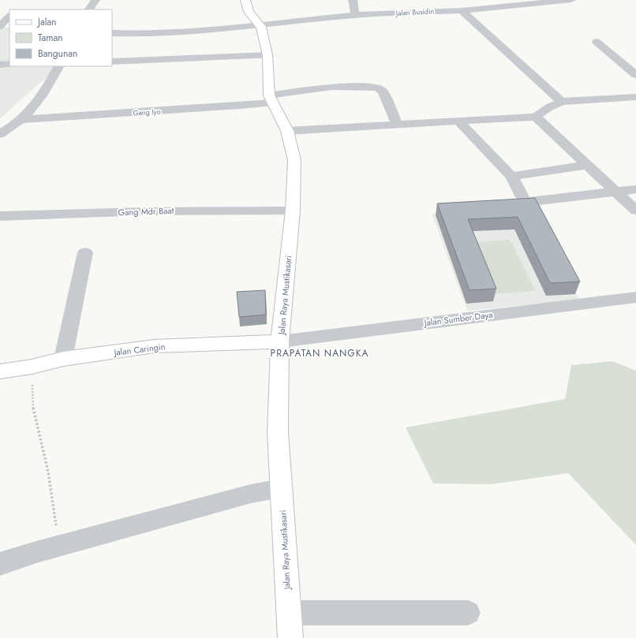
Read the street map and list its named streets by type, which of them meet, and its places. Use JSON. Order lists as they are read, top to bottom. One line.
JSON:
{"streets":{"main road":["Jalan Raya Mustikasari","Jalan Caringin"],"street":["Jalan Busidin","Gang Iyo","Gang Mdr Baat","Jalan Sumber Daya"]},"crossings":[["Jalan Busidin","Jalan Raya Mustikasari"],["Gang Iyo","Jalan Raya Mustikasari"],["Gang Mdr Baat","Jalan Raya Mustikasari"],["Jalan Raya Mustikasari","Jalan Sumber Daya"],["Jalan Raya Mustikasari","Jalan Caringin"],["Jalan Sumber Daya","Jalan Caringin"]],"districts":["PRAPATAN NANGKA"],"legend":["Jalan","Taman","Bangunan"]}
